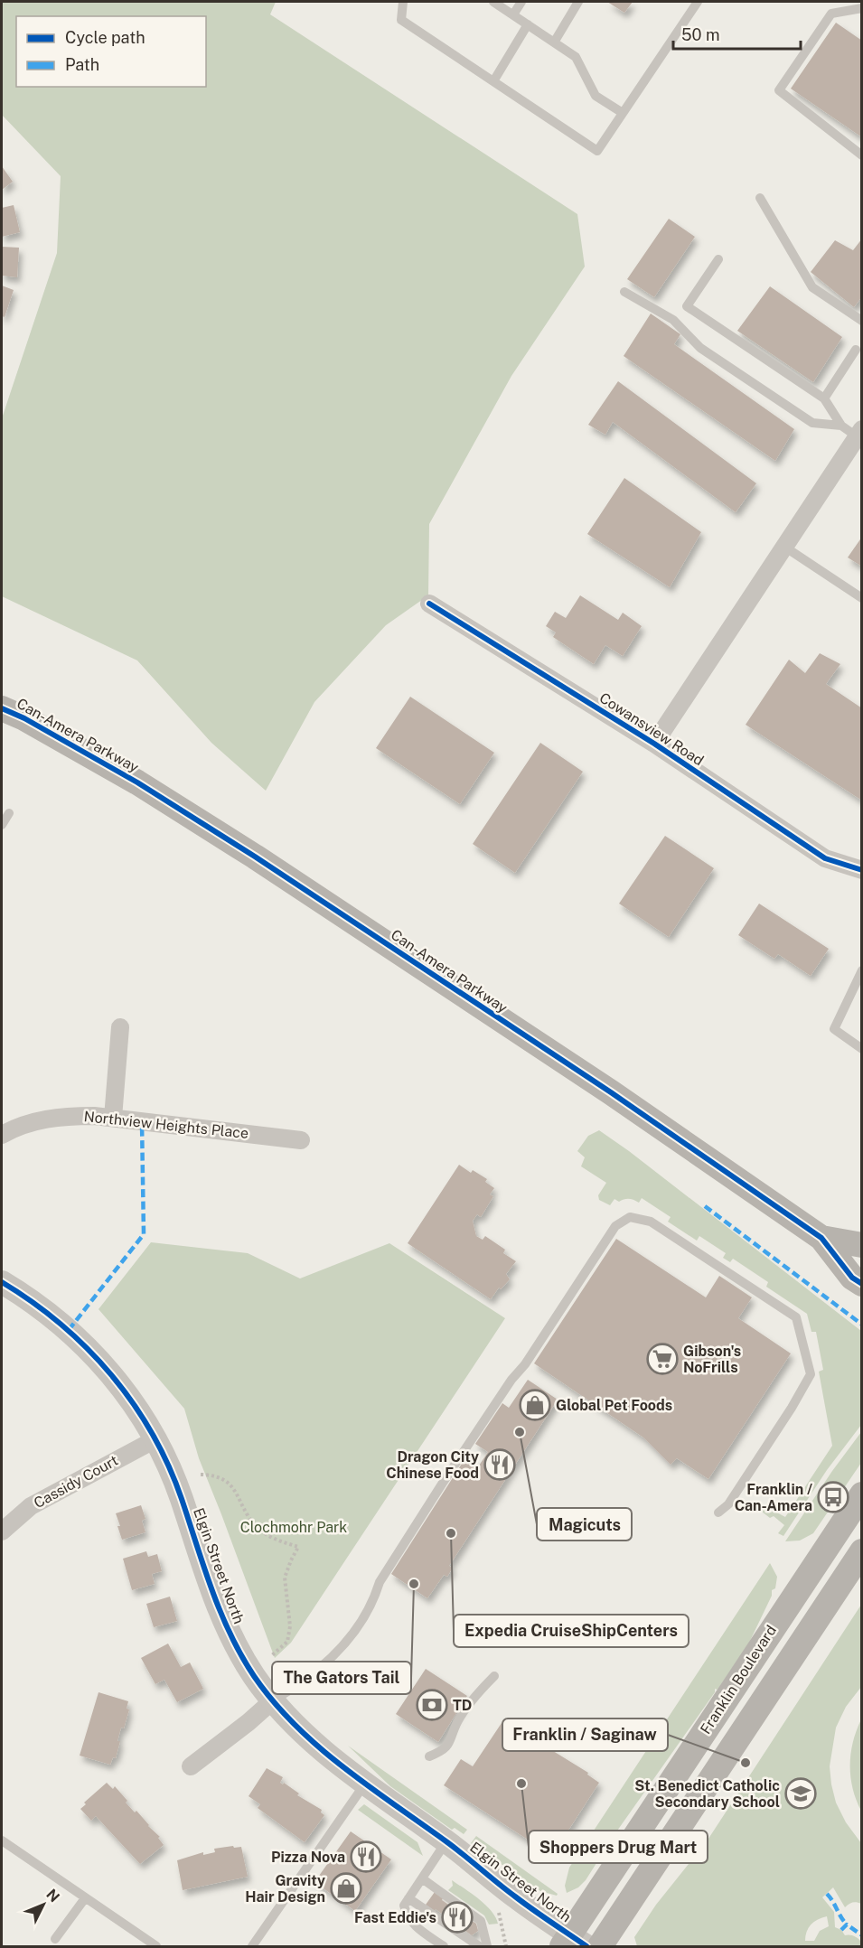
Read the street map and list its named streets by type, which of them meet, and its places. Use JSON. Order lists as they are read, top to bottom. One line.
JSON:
{"streets":{"main road":["Can-Amera Parkway","Franklin Boulevard"],"street":["Cowansview Road","Northview Heights Place","Cassidy Court","Elgin Street North"]},"crossings":[["Cassidy Court","Elgin Street North"],["Elgin Street North","Franklin Boulevard"]],"parks":["Clochmohr Park"],"places":{"supermarket":["Gibson's NoFrills"],"shop":["Global Pet Foods","Gravity Hair Design"],"other":["Magicuts","Expedia CruiseShipCenters","The Gators Tail","Franklin / Saginaw","Shoppers Drug Mart"],"restaurant":["Dragon City Chinese Food","Pizza Nova","Fast Eddie's"],"bus stop":["Franklin / Can-Amera"],"bank":["TD"],"school or university":["St. Benedict Catholic Secondary School"]},"legend":["Cycle path","Path"],"scale_bar":"50 m","north":"top right"}
